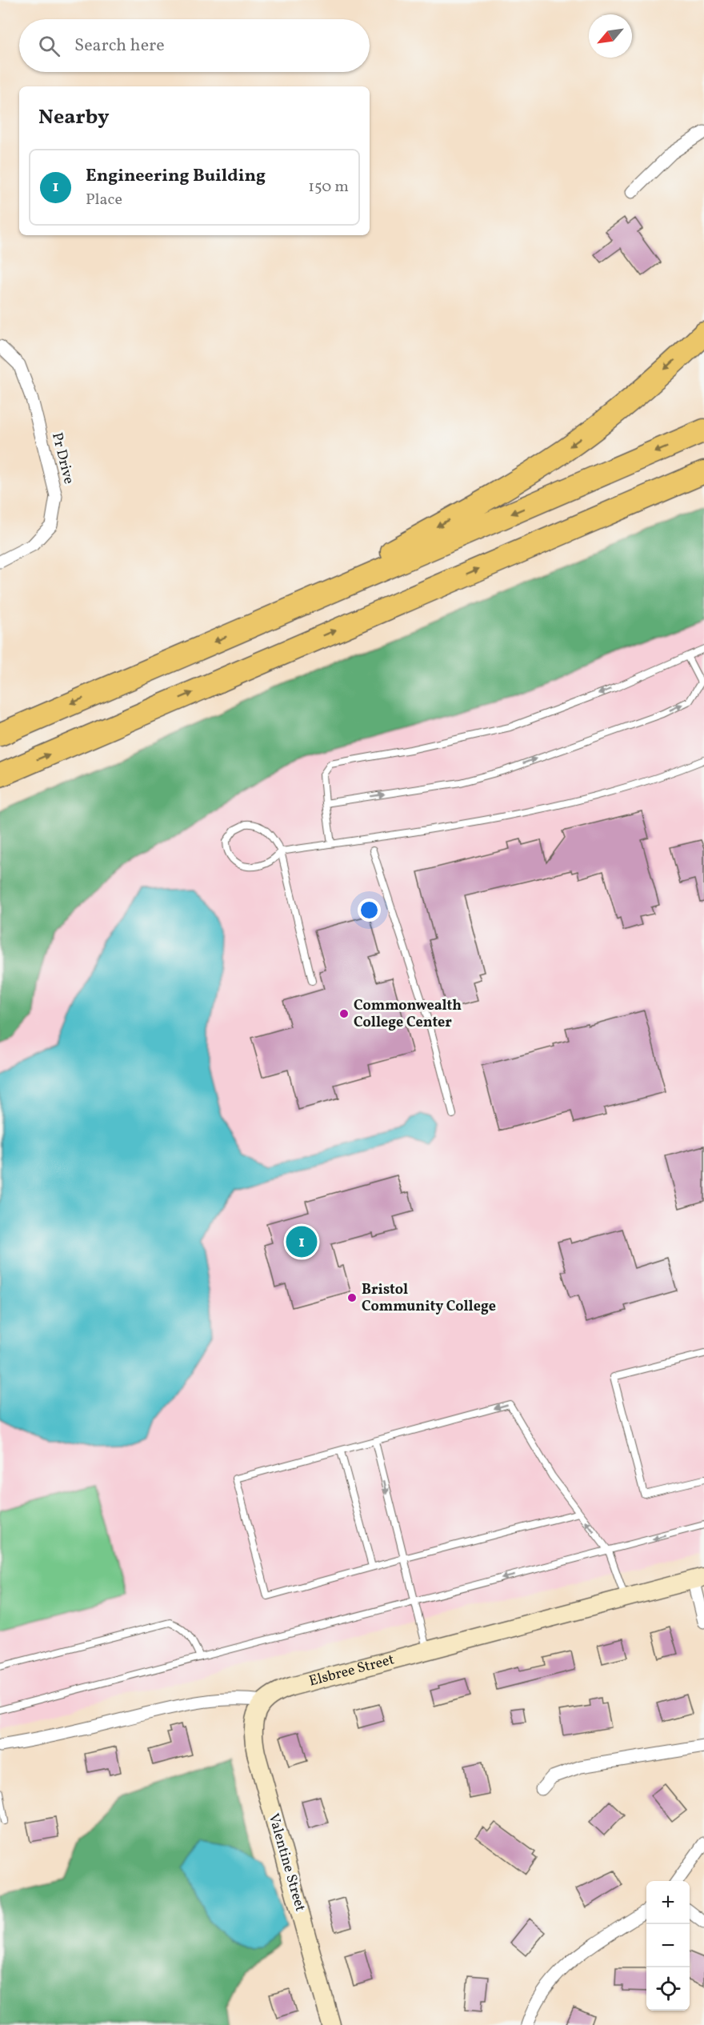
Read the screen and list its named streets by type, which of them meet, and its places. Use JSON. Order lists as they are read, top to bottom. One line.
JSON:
{"streets":{"street":["Pr Drive","Elsbree Street","Valentine Street"]},"crossings":[["Elsbree Street","Valentine Street"]],"places":["Commonwealth College Center","Bristol Community College"],"north":"bottom left","page":{"search":"Search here","heading":"Nearby","list":[{"mark":"1","name":"Engineering Building","note":"Place","value":"150 m"}],"pins":"1","map_buttons":["+","−"]}}
